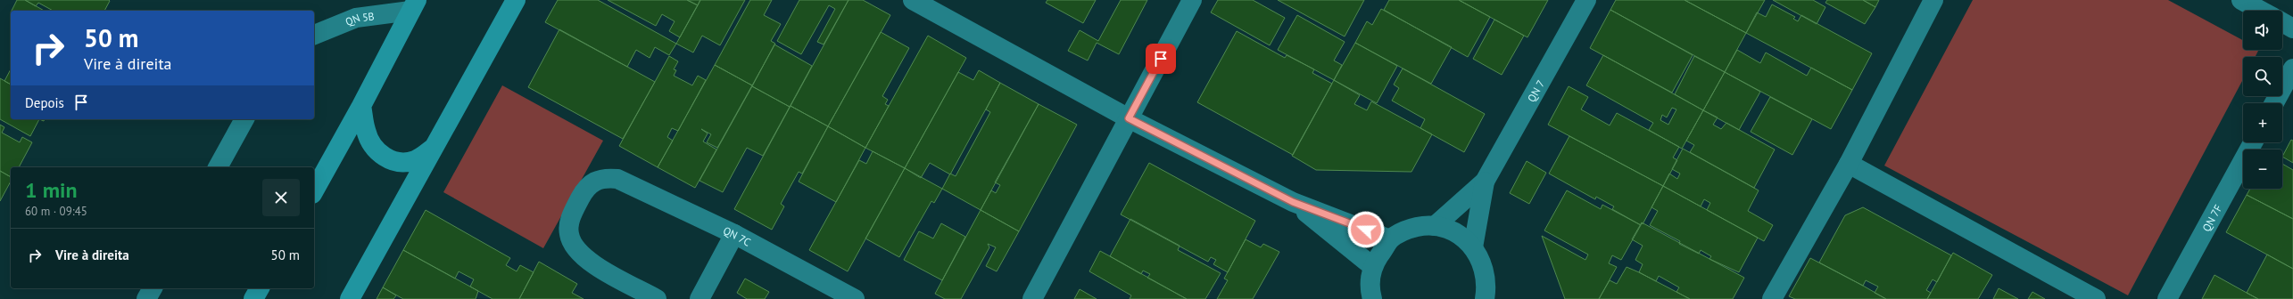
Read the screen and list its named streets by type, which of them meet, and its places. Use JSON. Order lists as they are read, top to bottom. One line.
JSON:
{"streets":{"street":["QN 5B","QN 7","QN 7F","QN 7C"]},"page":{"map_buttons":["+","−"],"turn":["50 m","Vire à direita"],"then":"Depois","heading":["1 min","60 m · 09:45"],"list":[{"name":"Vire à direita","value":"50 m"}]}}
